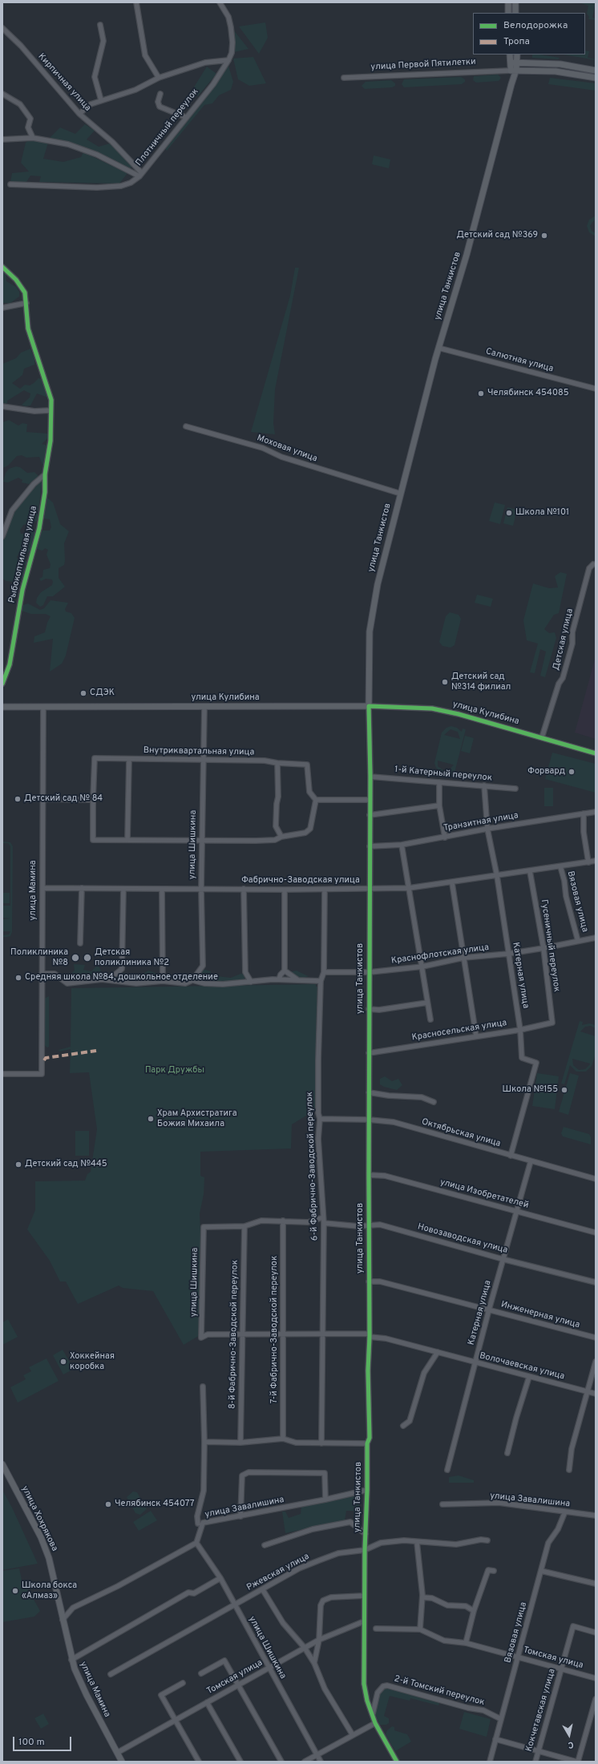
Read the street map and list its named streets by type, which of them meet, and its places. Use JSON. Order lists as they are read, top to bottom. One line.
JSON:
{"streets":{"main road":["улица Первой Пятилетки","улица Танкистов","улица Кулибина","улица Мамина","улица Хохрякова"],"street":["Кирпичная улица","Плотничный переулок","Салютная улица","Моховая улица","Рыбокоптильная улица","Детская улица","Внутриквартальная улица","1-й Катерный переулок","Транзитная улица","улица Шишкина","Фабрично-Заводская улица","Вязовая улица","Гусеничный переулок","Краснофлотская улица","Катерная улица","Красносельская улица","Октябрьская улица","6-й Фабрично-Заводской переулок","улица Изобретателей","Новозаводская улица","Инженерная улица","7-й Фабрично-Заводской переулок","8-й Фабрично-Заводской переулок","Волочаевская улица","улица Завалишина","Ржевская улица","Томская улица","2-й Томский переулок","Кокчетавская улица"]},"crossings":[["улица Первой Пятилетки","улица Танкистов"],["Кирпичная улица","Плотничный переулок"],["улица Танкистов","Салютная улица"],["улица Танкистов","Моховая улица"],["улица Танкистов","улица Кулибина"],["улица Танкистов","1-й Катерный переулок"],["улица Танкистов","Транзитная улица"],["улица Танкистов","Фабрично-Заводская улица"],["улица Танкистов","Краснофлотская улица"],["улица Танкистов","Красносельская улица"],["улица Танкистов","Октябрьская улица"],["улица Танкистов","улица Изобретателей"],["улица Танкистов","Новозаводская улица"],["улица Танкистов","Инженерная улица"],["улица Танкистов","Волочаевская улица"],["улица Танкистов","улица Завалишина"],["улица Танкистов","Ржевская улица"],["улица Танкистов","Томская улица"],["улица Танкистов","2-й Томский переулок"],["Детская улица","улица Кулибина"],["улица Кулибина","улица Шишкина"],["улица Кулибина","улица Мамина"],["Внутриквартальная улица","улица Шишкина"],["1-й Катерный переулок","Катерная улица"],["Транзитная улица","Катерная улица"],["улица Шишкина","Фабрично-Заводская улица"],["улица Шишкина","8-й Фабрично-Заводской переулок"],["улица Шишкина","Волочаевская улица"],["улица Шишкина","улица Завалишина"],["улица Шишкина","Ржевская улица"],["улица Шишкина","Томская улица"],["Фабрично-Заводская улица","улица Мамина"],["Фабрично-Заводская улица","Вязовая улица"],["Фабрично-Заводская улица","Гусеничный переулок"],["Фабрично-Заводская улица","Катерная улица"],["Фабрично-Заводская улица","6-й Фабрично-Заводской переулок"],["улица Мамина","улица Хохрякова"],["улица Мамина","Томская улица"],["Вязовая улица","Краснофлотская улица"],["Вязовая улица","улица Завалишина"],["Вязовая улица","Томская улица"],["Вязовая улица","2-й Томский переулок"],["Гусеничный переулок","Краснофлотская улица"],["Гусеничный переулок","Красносельская улица"],["Краснофлотская улица","Катерная улица"],["Краснофлотская улица","6-й Фабрично-Заводской переулок"],["Катерная улица","Красносельская улица"],["Катерная улица","Октябрьская улица"],["Катерная улица","улица Изобретателей"],["Катерная улица","Новозаводская улица"],["Катерная улица","Инженерная улица"],["Катерная улица","Волочаевская улица"],["Октябрьская улица","6-й Фабрично-Заводской переулок"],["6-й Фабрично-Заводской переулок","Новозаводская улица"],["6-й Фабрично-Заводской переулок","Волочаевская улица"],["7-й Фабрично-Заводской переулок","Волочаевская улица"],["8-й Фабрично-Заводской переулок","Волочаевская улица"],["Томская улица","Кокчетавская улица"]],"parks":["Парк Дружбы"],"places":["Детский сад №369","Челябинск 454085","Школа №101","Детский сад №314 филиал","СДЭК","Форвард","Детский сад № 84","Поликлиника №8","Детская поликлиника №2","Средняя школа №84, дошкольное отделение","Школа №155","Храм Архистратига Божия Михаила","Детский сад №445","Хоккейная коробка","Челябинск 454077","Школа бокса «Алмаз»"],"legend":["Велодорожка","Тропа"],"scale_bar":"100 m","north":"bottom"}
